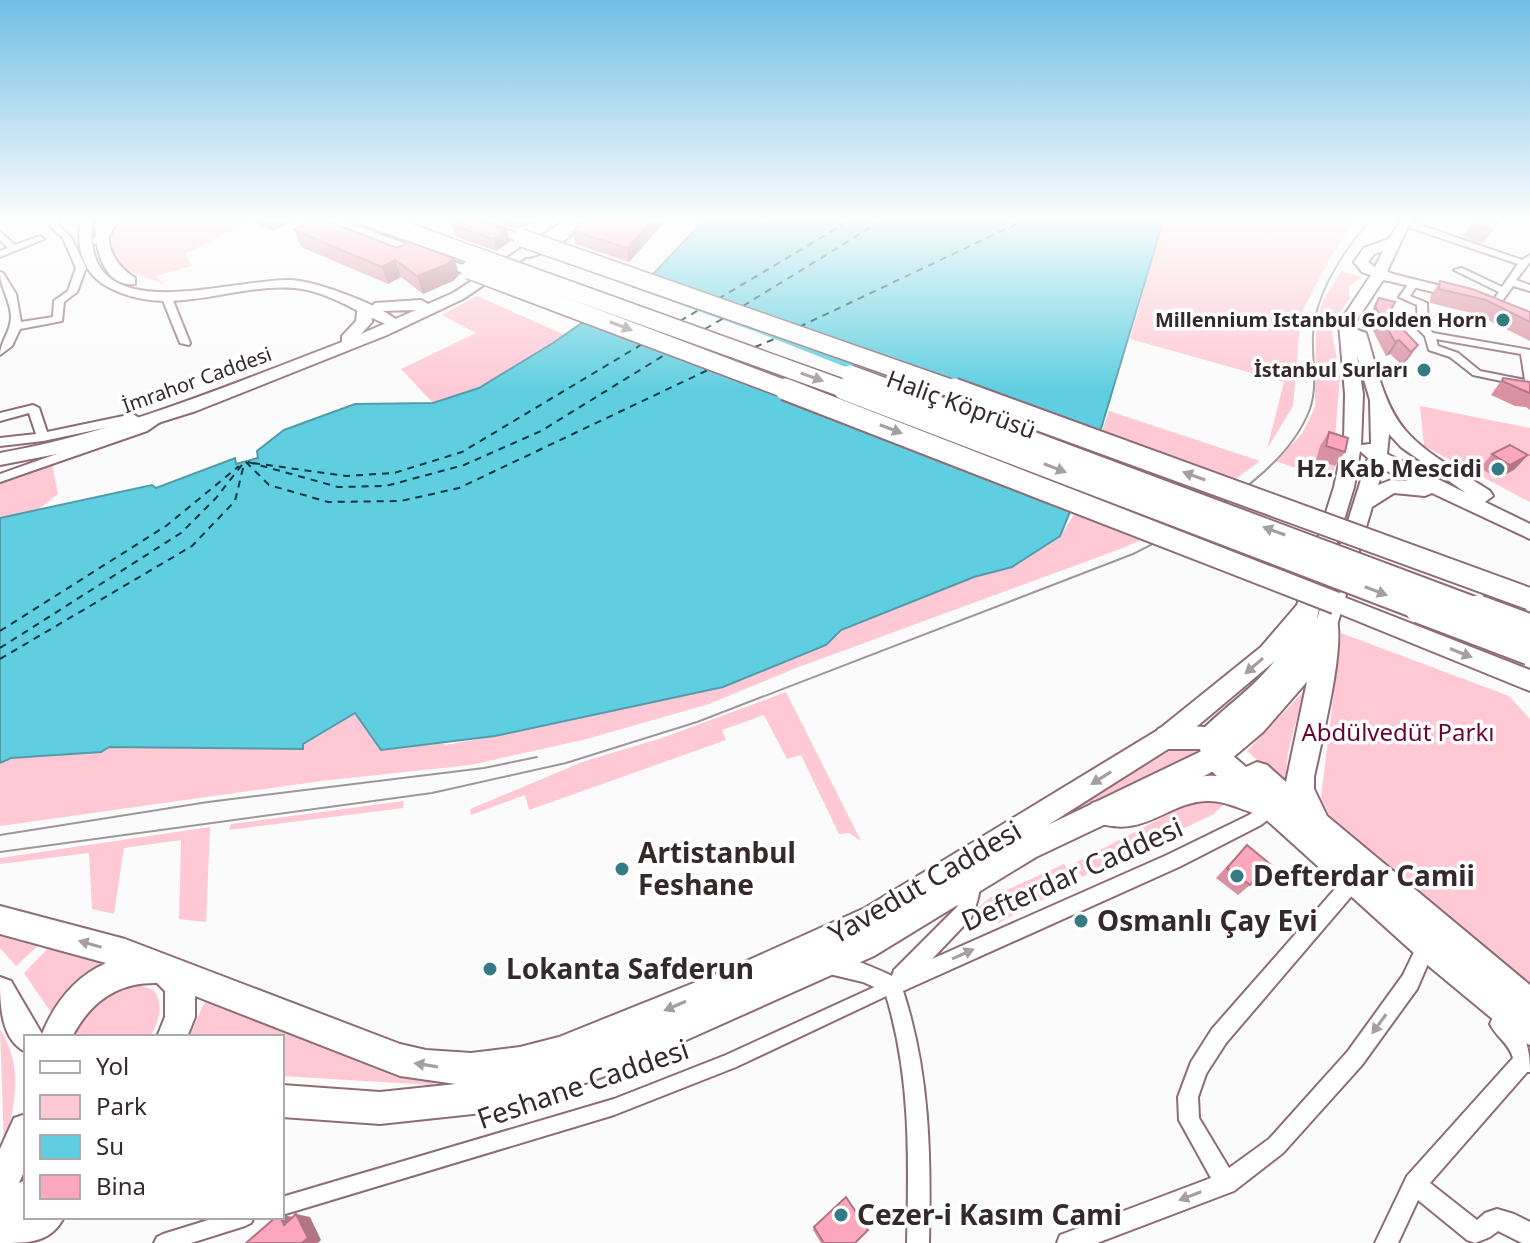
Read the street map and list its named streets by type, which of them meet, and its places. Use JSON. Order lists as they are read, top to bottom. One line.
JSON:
{"streets":{"highway":["Haliç Köprüsü"],"main road":["İmrahor Caddesi","Yavedut Caddesi"],"street":["Defterdar Caddesi","Feshane Caddesi"]},"crossings":[["Defterdar Caddesi","Feshane Caddesi"]],"one_way":["Defterdar Caddesi"],"parks":["Abdülvedüt Parkı"],"places":["Millennium Istanbul Golden Horn","İstanbul Surları","Hz. Kab Mescidi","Artistanbul Feshane","Defterdar Camii","Osmanlı Çay Evi","Lokanta Safderun","Cezer-i Kasım Cami"],"legend":["Yol","Park","Su","Bina"]}
